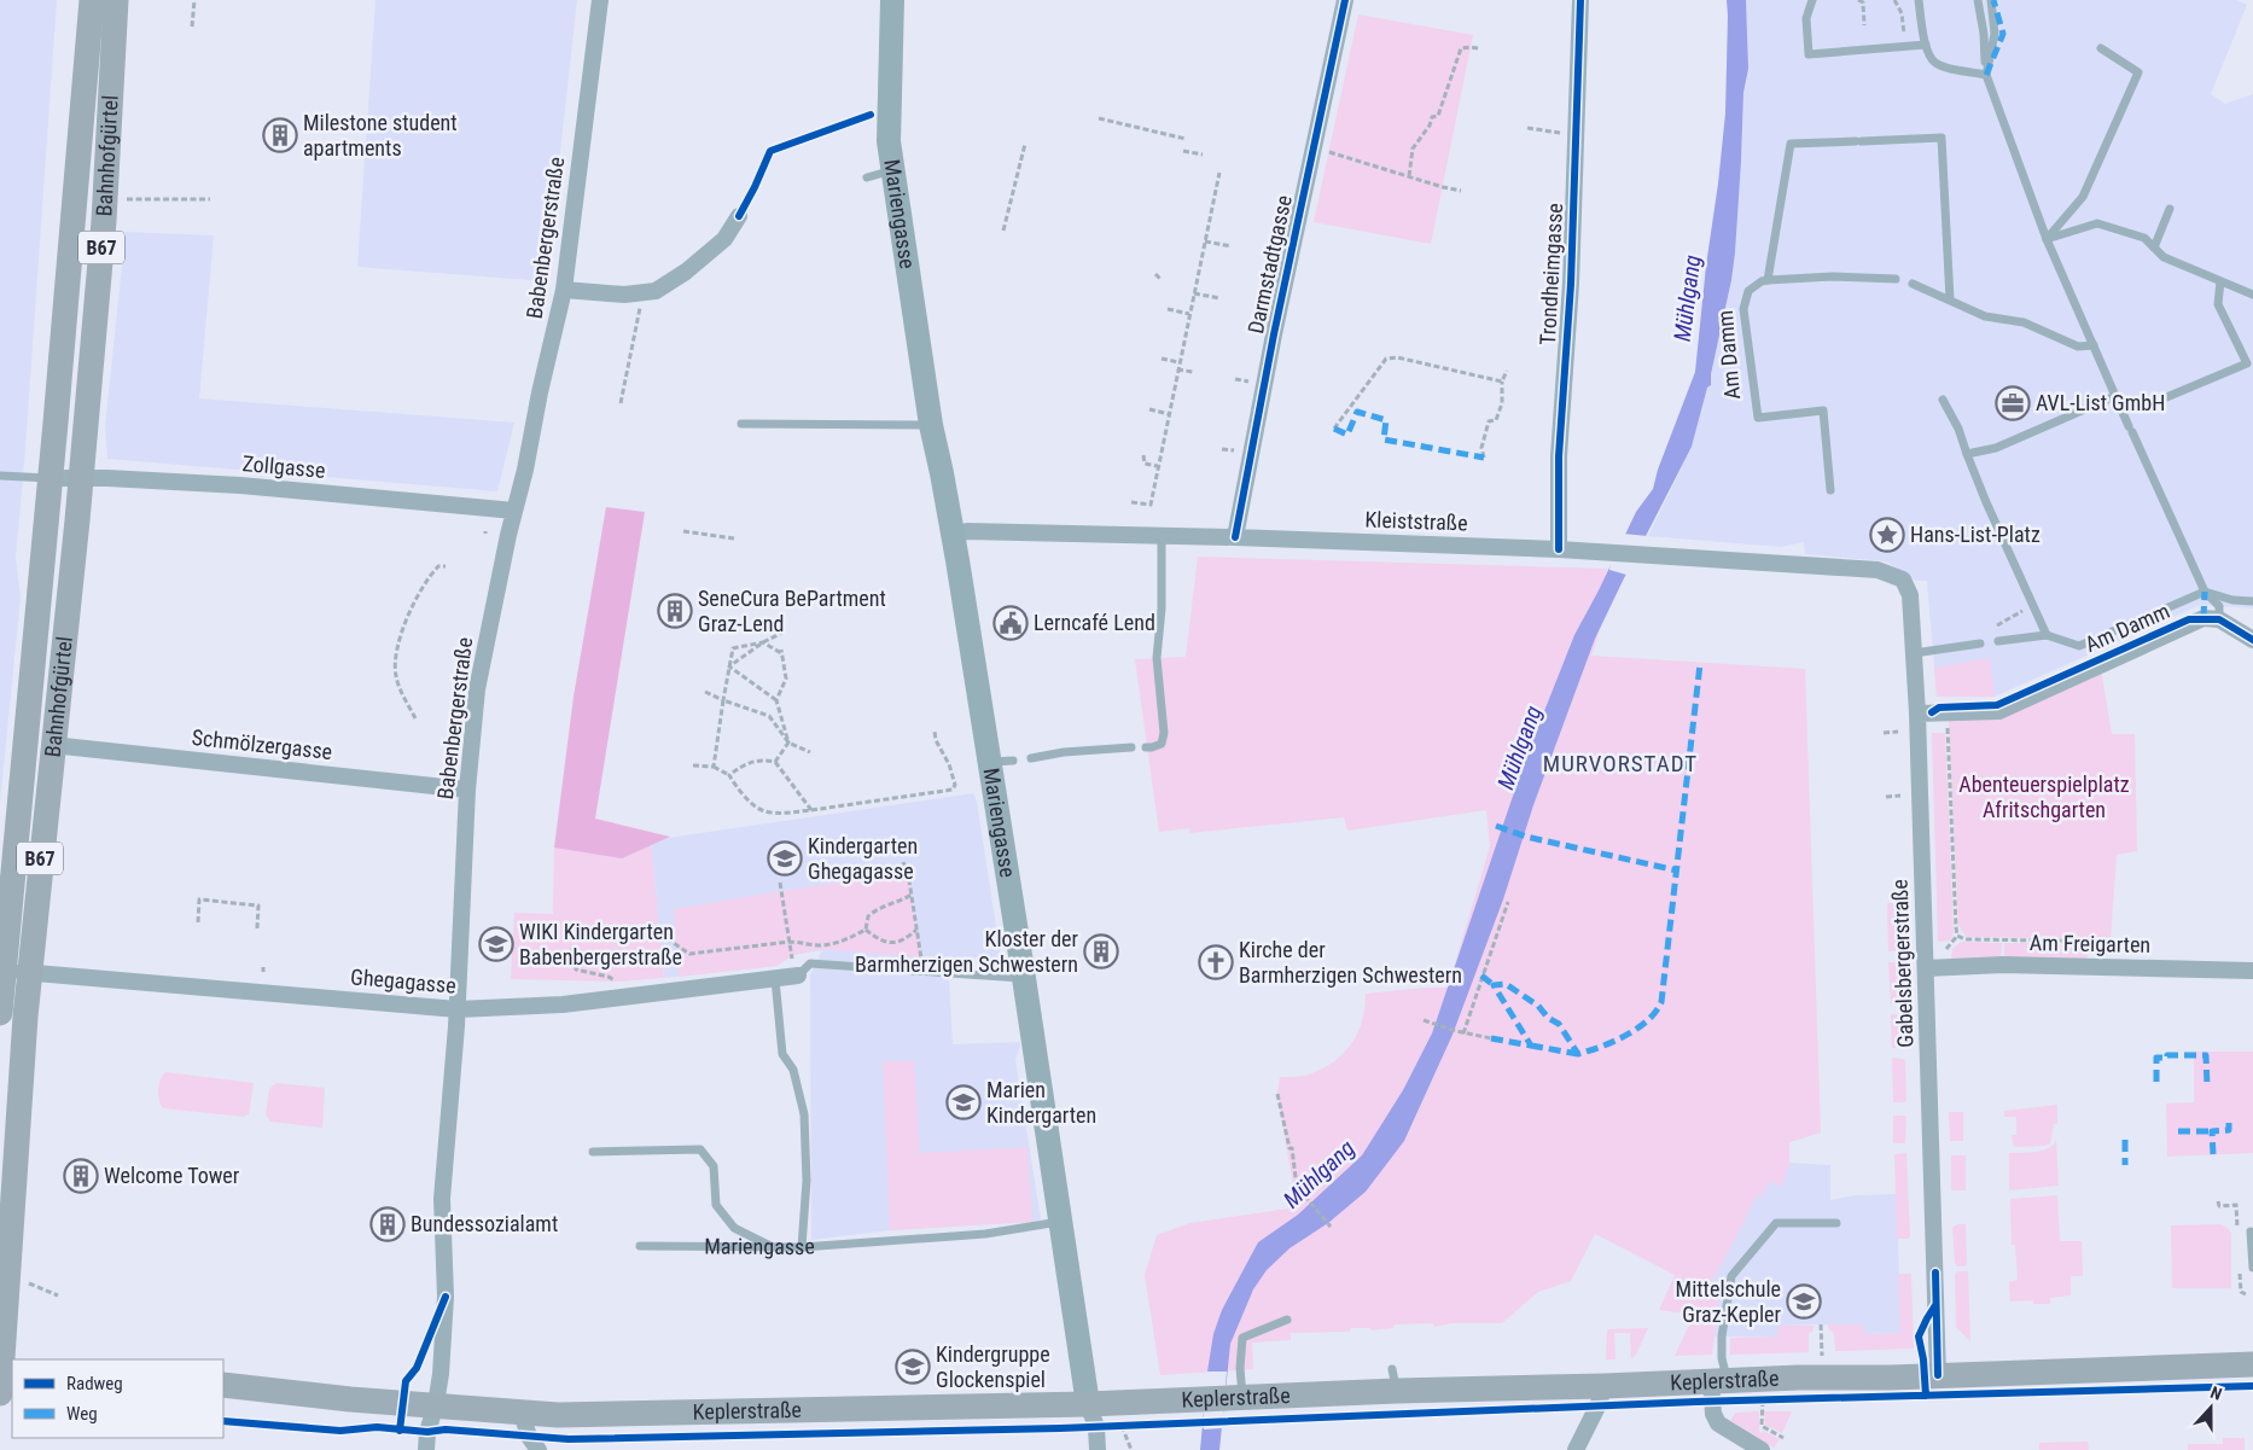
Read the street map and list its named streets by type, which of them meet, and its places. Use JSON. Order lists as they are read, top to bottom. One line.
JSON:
{"streets":{"main road":["Bahnhofgürtel","B67","Keplerstraße"],"street":["Mariengasse","Babenbergerstraße","Darmstadtgasse","Trondheimgasse","Am Damm","Zollgasse","Kleiststraße","Schmölzergasse","Am Freigarten","Gabelsbergerstraße","Ghegagasse"]},"crossings":[["Bahnhofgürtel","Zollgasse"],["Bahnhofgürtel","Schmölzergasse"],["Bahnhofgürtel","Ghegagasse"],["Mariengasse","Kleiststraße"],["Mariengasse","Keplerstraße"],["Babenbergerstraße","Zollgasse"],["Babenbergerstraße","Schmölzergasse"],["Babenbergerstraße","Ghegagasse"],["Babenbergerstraße","Keplerstraße"],["Darmstadtgasse","Kleiststraße"],["Trondheimgasse","Kleiststraße"],["Am Damm","Gabelsbergerstraße"],["Kleiststraße","Gabelsbergerstraße"],["Am Freigarten","Gabelsbergerstraße"],["Gabelsbergerstraße","Keplerstraße"]],"districts":["MURVORSTADT"],"water":["Mühlgang"],"parks":["Abenteuerspielplatz Afritschgarten"],"places":{"building":["Milestone student apartments","SeneCura BePartment Graz-Lend","Kloster der Barmherzigen Schwestern","Welcome Tower","Bundessozialamt"],"office":["AVL-List GmbH"],"place":["Hans-List-Platz"],"public building":["Lerncafé Lend"],"school or university":["Kindergarten Ghegagasse","WIKI Kindergarten Babenbergerstraße","Marien Kindergarten","Mittelschule Graz-Kepler","Kindergruppe Glockenspiel"],"church":["Kirche der Barmherzigen Schwestern"]},"legend":["Radweg","Weg"],"north":"top"}
